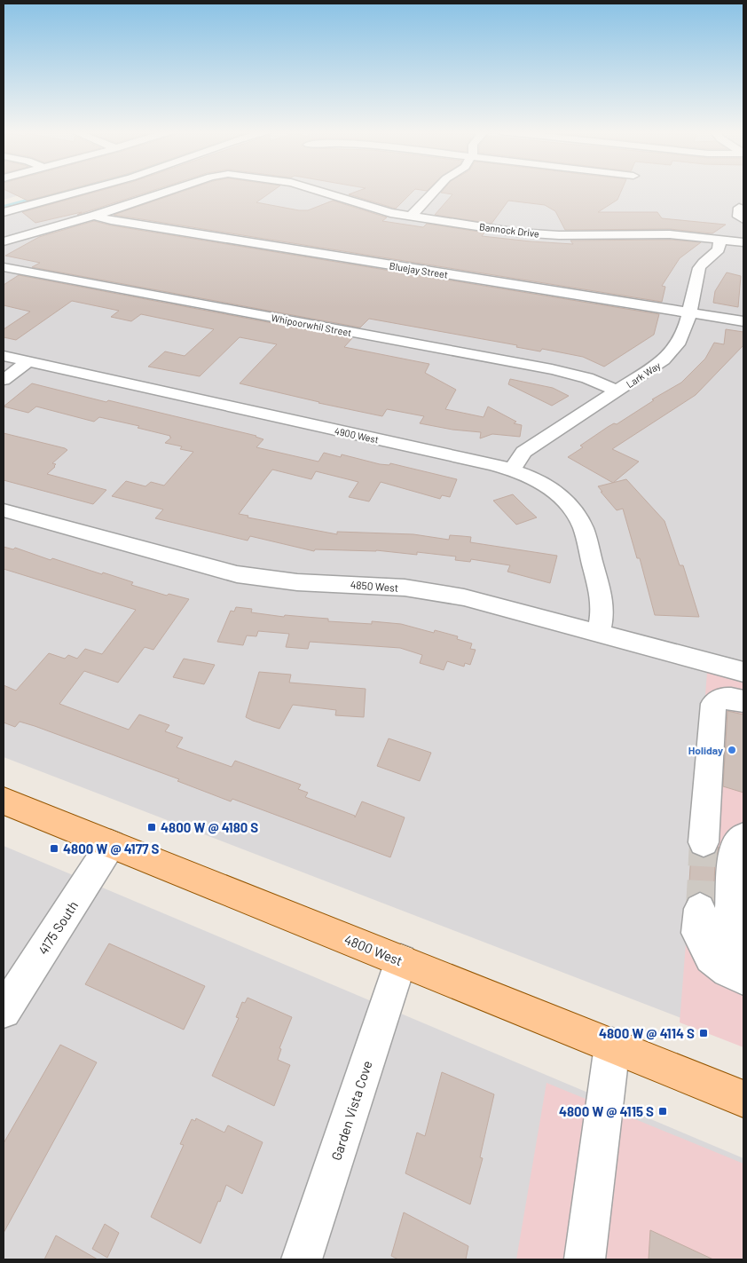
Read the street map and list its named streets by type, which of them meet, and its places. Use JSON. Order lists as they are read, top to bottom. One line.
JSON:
{"streets":{"main road":["4800 West"],"street":["Bannock Drive","Bluejay Street","Whipoorwhil Street","Lark Way","4900 West","4850 West","4175 South","Garden Vista Cove"]},"crossings":[["Bannock Drive","Bluejay Street"],["Bannock Drive","Lark Way"],["Bluejay Street","Lark Way"],["Whipoorwhil Street","Lark Way"],["Lark Way","4900 West"],["4900 West","4850 West"],["4175 South","4800 West"],["4800 West","Garden Vista Cove"]],"places":{"other":["Holiday"],"transit":["4800 W @ 4180 S","4800 W @ 4177 S","4800 W @ 4114 S","4800 W @ 4115 S"]}}
